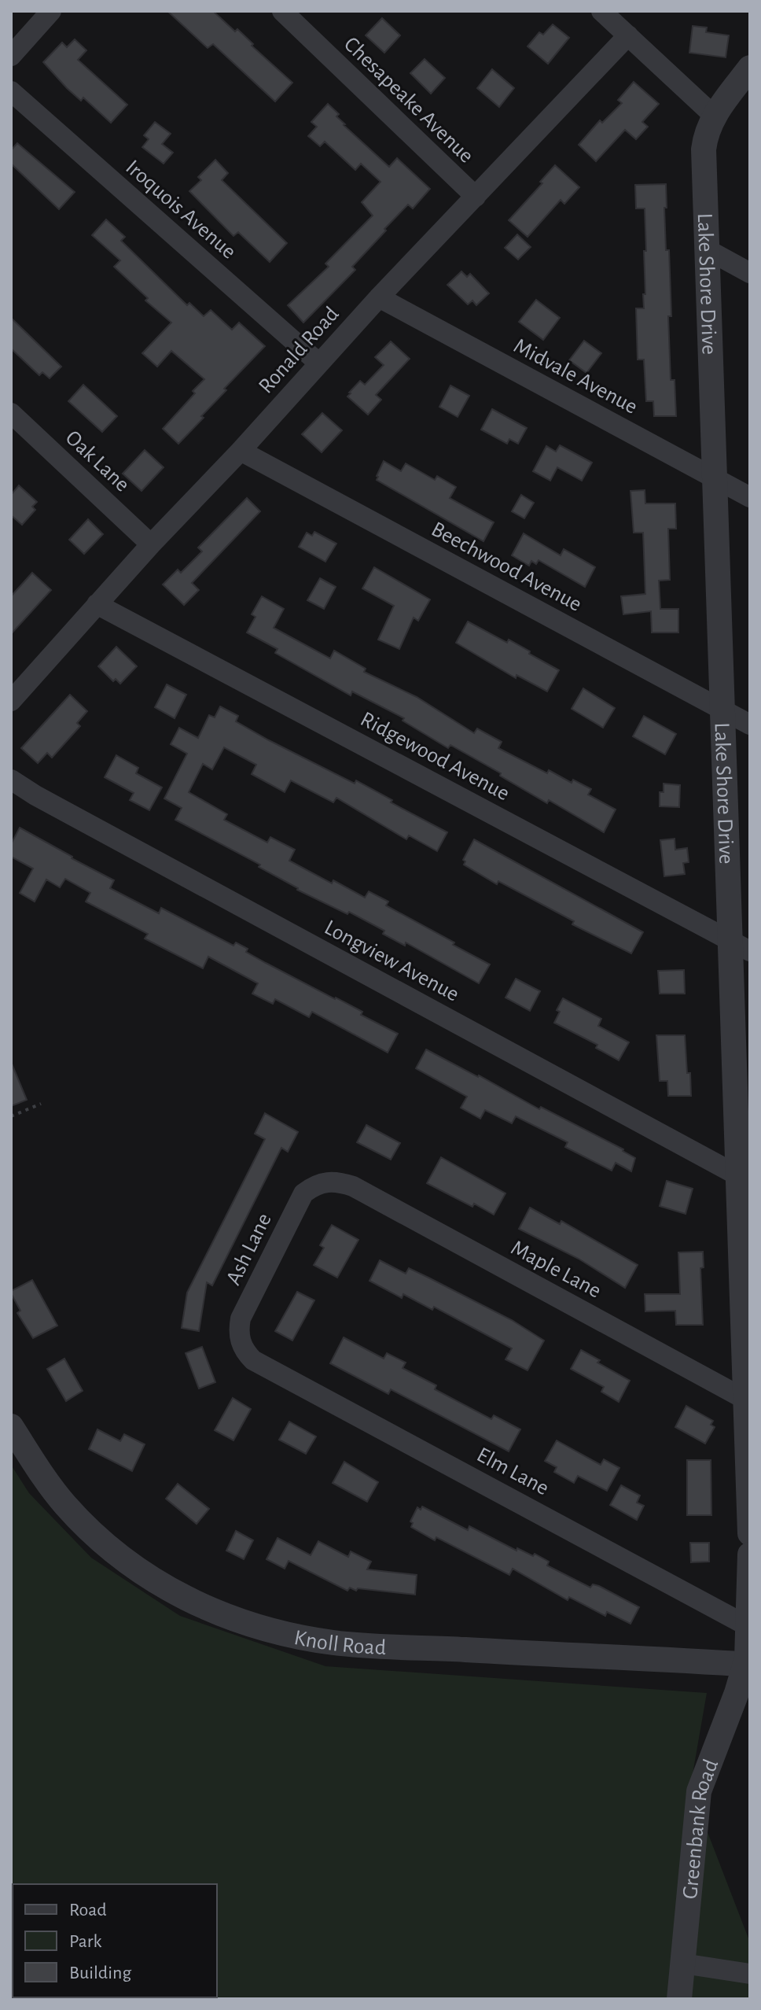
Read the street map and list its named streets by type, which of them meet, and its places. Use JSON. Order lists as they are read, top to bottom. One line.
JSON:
{"streets":{"street":["Chesapeake Avenue","Iroquois Avenue","Lake Shore Drive","Ronald Road","Midvale Avenue","Oak Lane","Beechwood Avenue","Ridgewood Avenue","Longview Avenue","Ash Lane","Maple Lane","Elm Lane","Knoll Road","Greenbank Road"]},"crossings":[["Chesapeake Avenue","Ronald Road"],["Iroquois Avenue","Ronald Road"],["Lake Shore Drive","Midvale Avenue"],["Lake Shore Drive","Beechwood Avenue"],["Lake Shore Drive","Ridgewood Avenue"],["Lake Shore Drive","Longview Avenue"],["Lake Shore Drive","Maple Lane"],["Ronald Road","Midvale Avenue"],["Ronald Road","Oak Lane"],["Ronald Road","Beechwood Avenue"],["Ronald Road","Ridgewood Avenue"],["Ash Lane","Maple Lane"],["Ash Lane","Elm Lane"],["Knoll Road","Greenbank Road"]],"legend":["Road","Park","Building"]}
